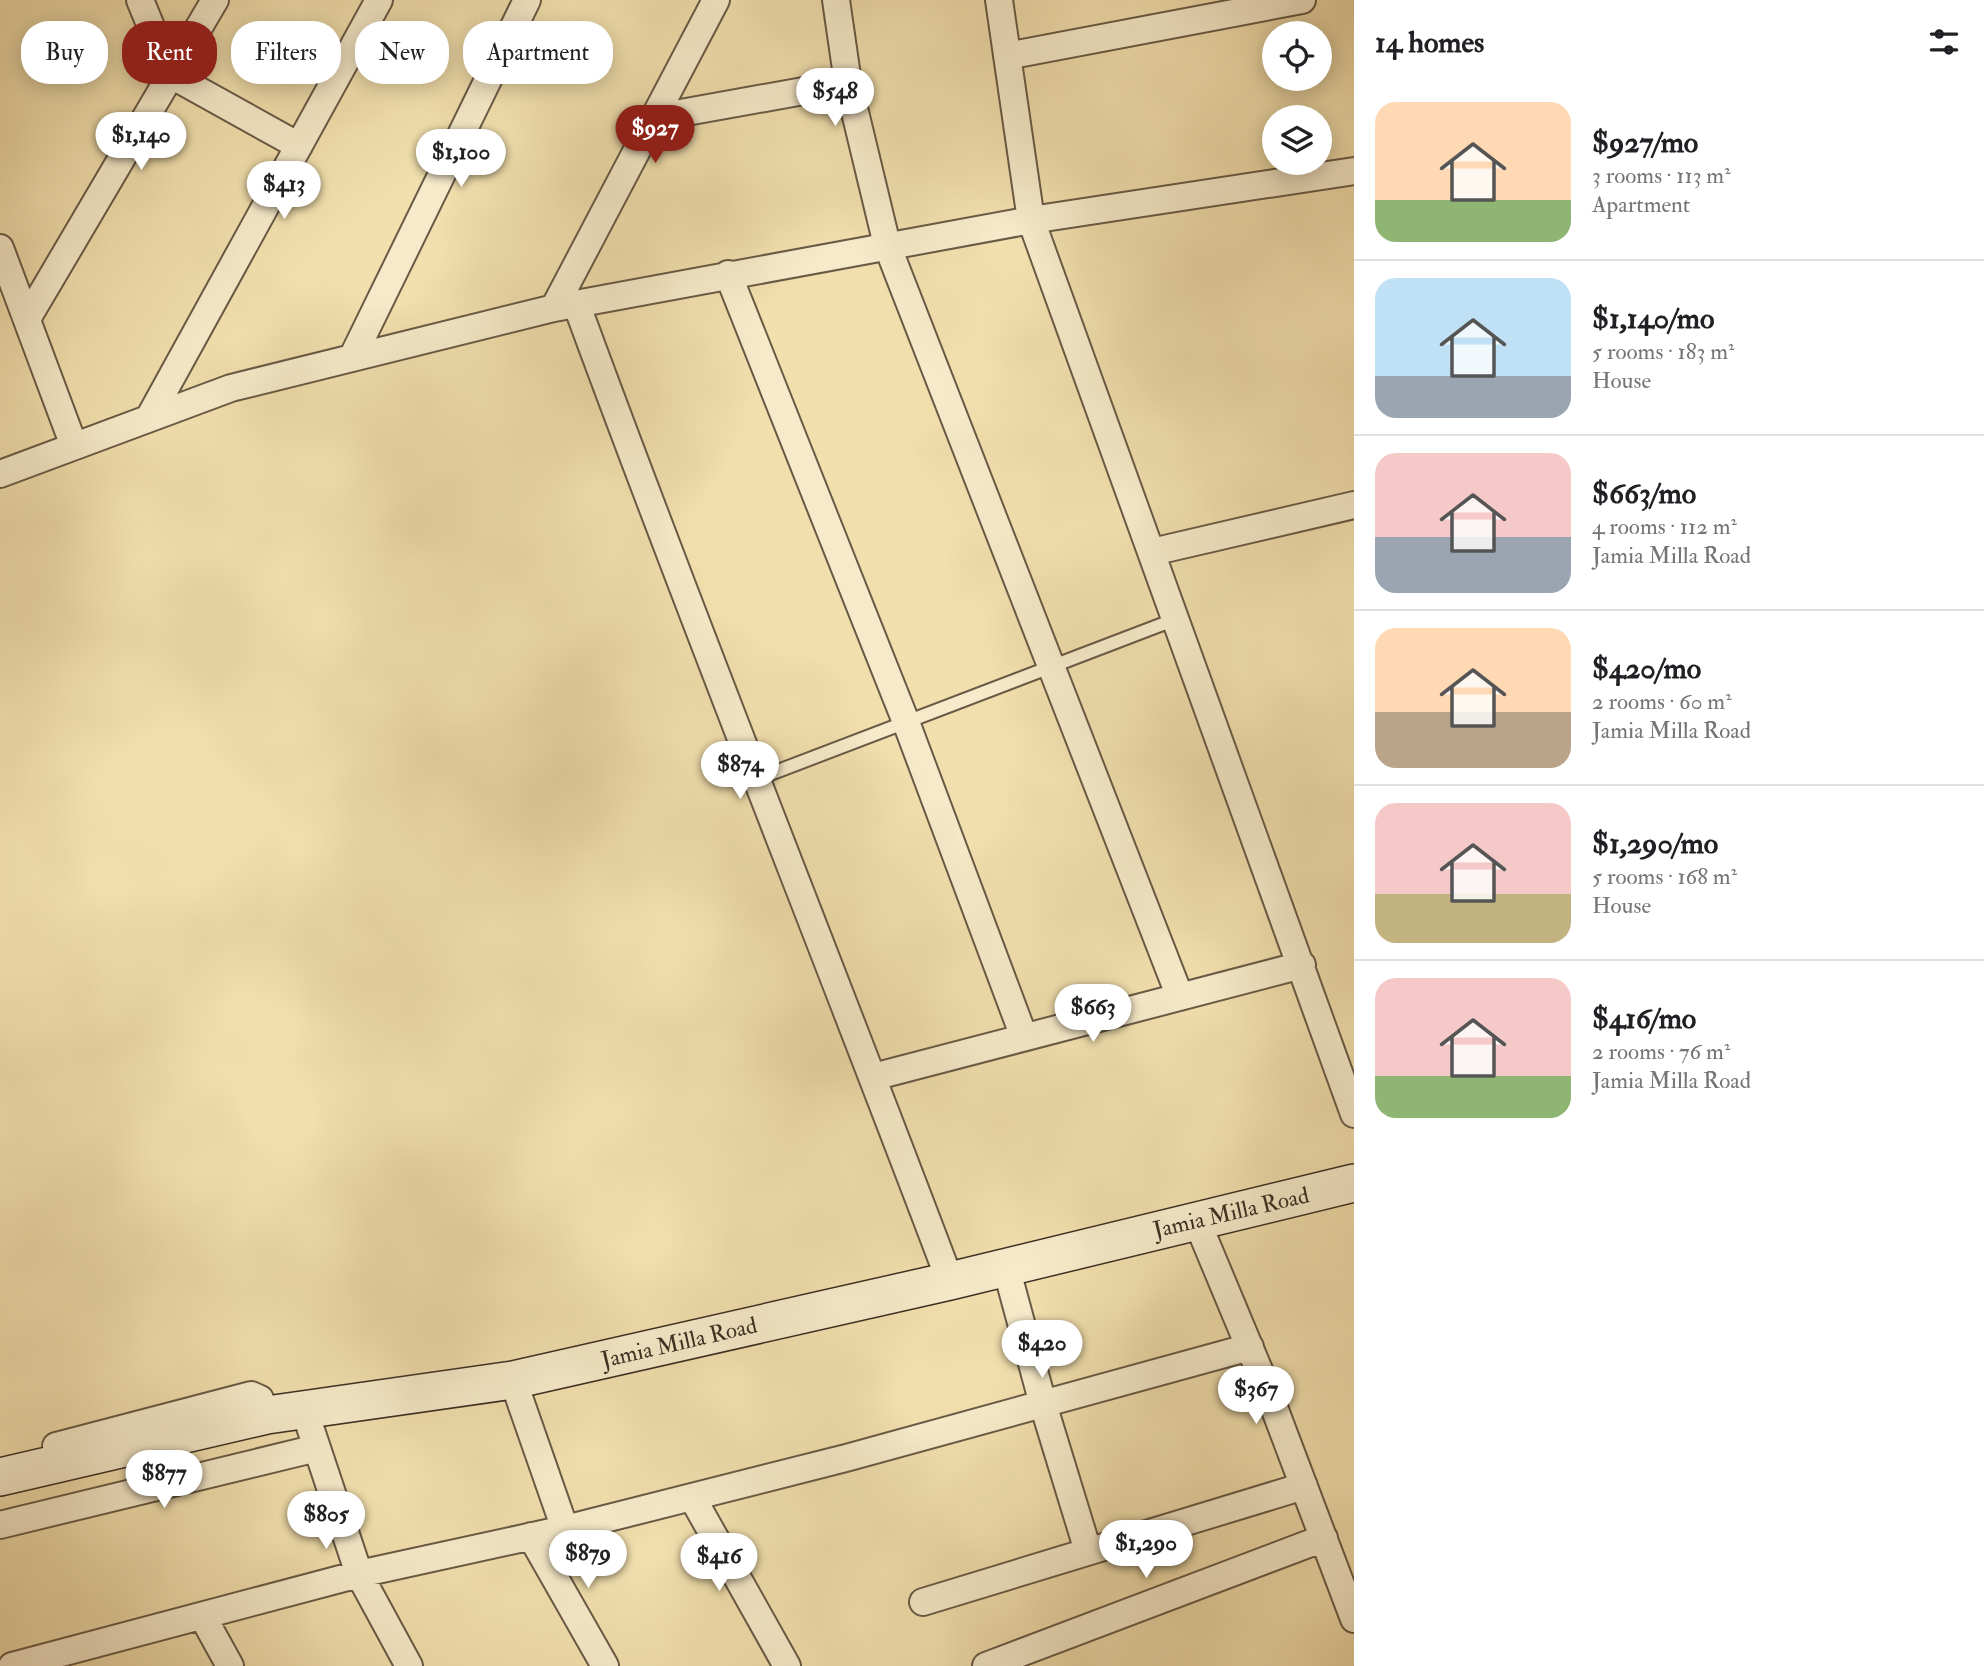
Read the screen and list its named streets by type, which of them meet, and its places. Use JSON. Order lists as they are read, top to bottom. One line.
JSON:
{"streets":{"main road":["Jamia Milla Road"]},"page":{"heading":"14 homes","chip":["Buy","Rent","Filters","New","Apartment"],"price":["$548","$927","$1,140","$1,100","$413","$874","$663","$420","$367","$877","$805","$1,290","$879","$416"],"list":[{"name":"$927/mo","note":"3 rooms · 113 m² · Apartment"},{"name":"$1,140/mo","note":"5 rooms · 183 m² · House"},{"name":"$663/mo","note":"4 rooms · 112 m² · Jamia Milla Road"},{"name":"$420/mo","note":"2 rooms · 60 m² · Jamia Milla Road"},{"name":"$1,290/mo","note":"5 rooms · 168 m² · House"},{"name":"$416/mo","note":"2 rooms · 76 m² · Jamia Milla Road"}]}}
